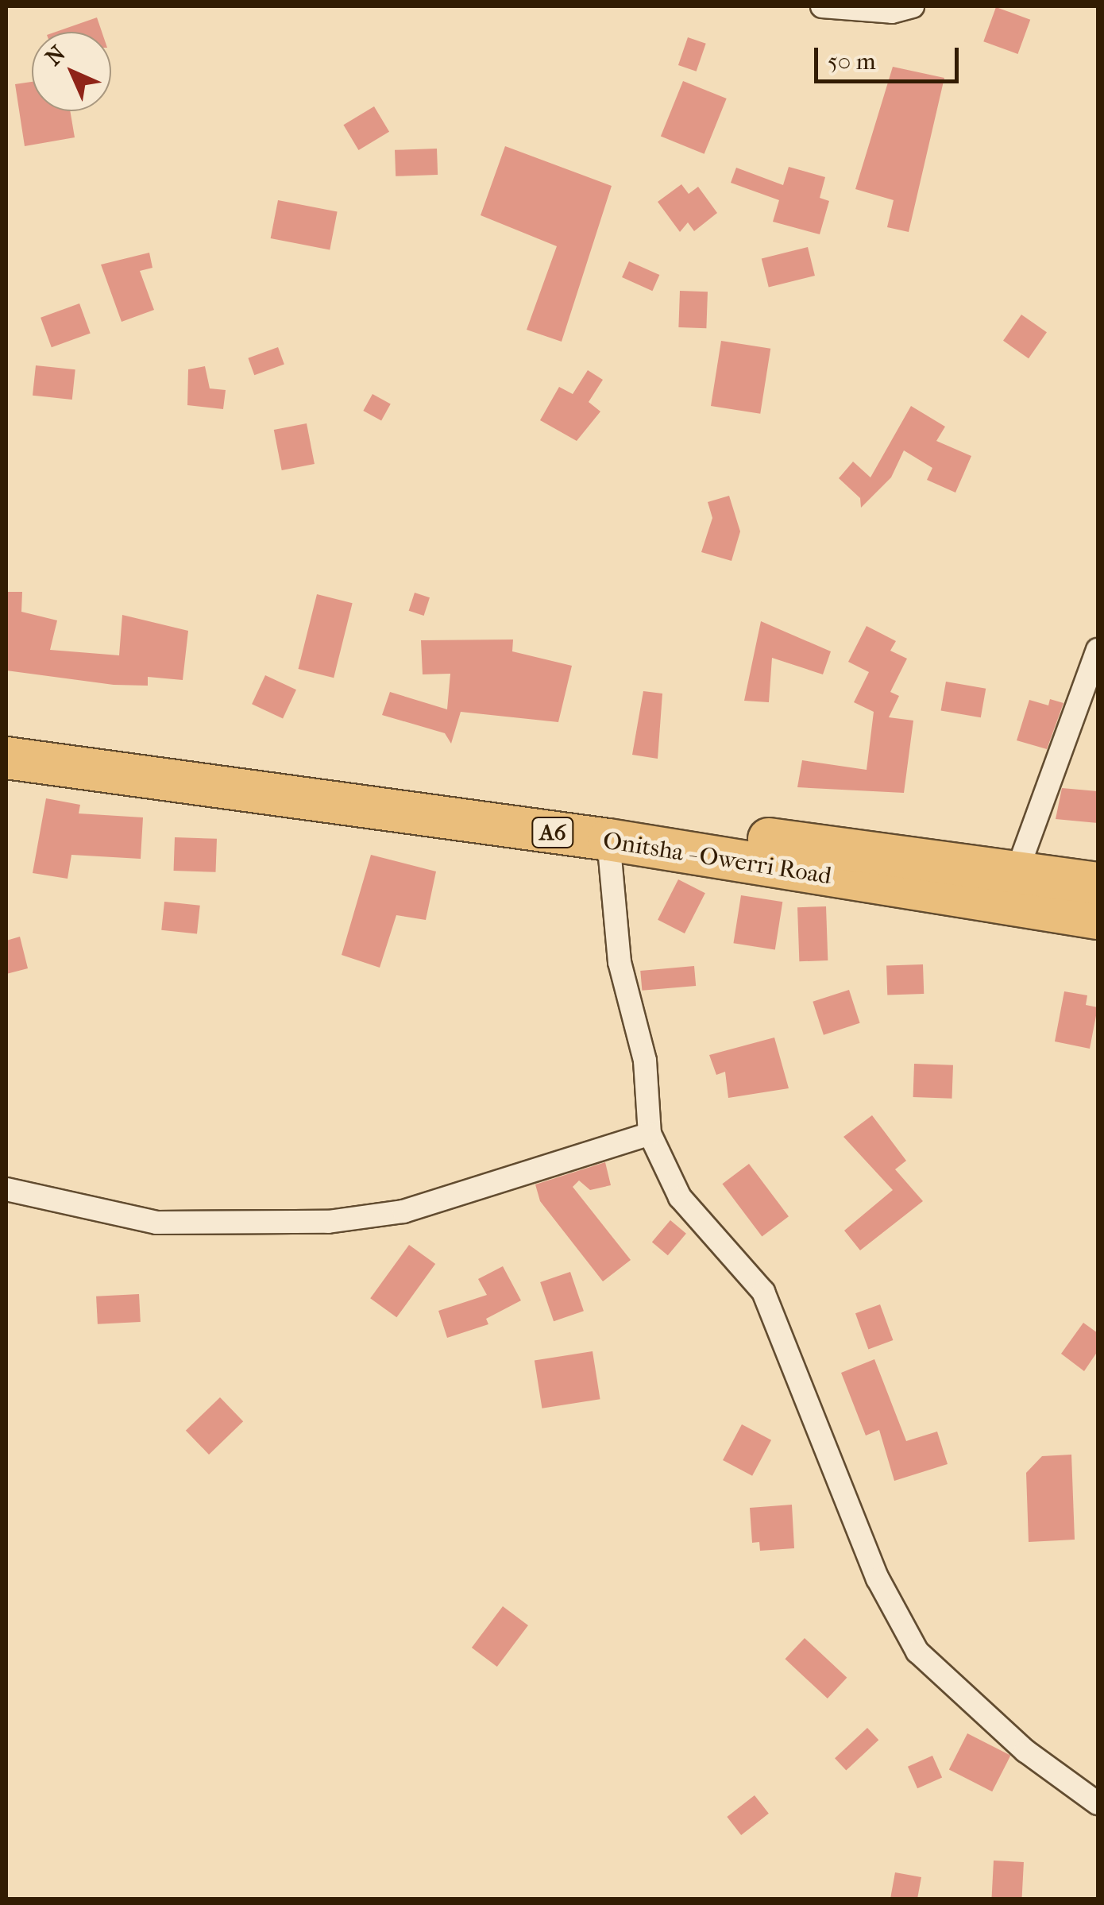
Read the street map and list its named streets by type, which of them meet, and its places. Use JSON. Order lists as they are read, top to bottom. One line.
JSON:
{"streets":{"highway":["A6","Onitsha - Owerri Road"]},"scale_bar":"50 m","north":"top left"}
